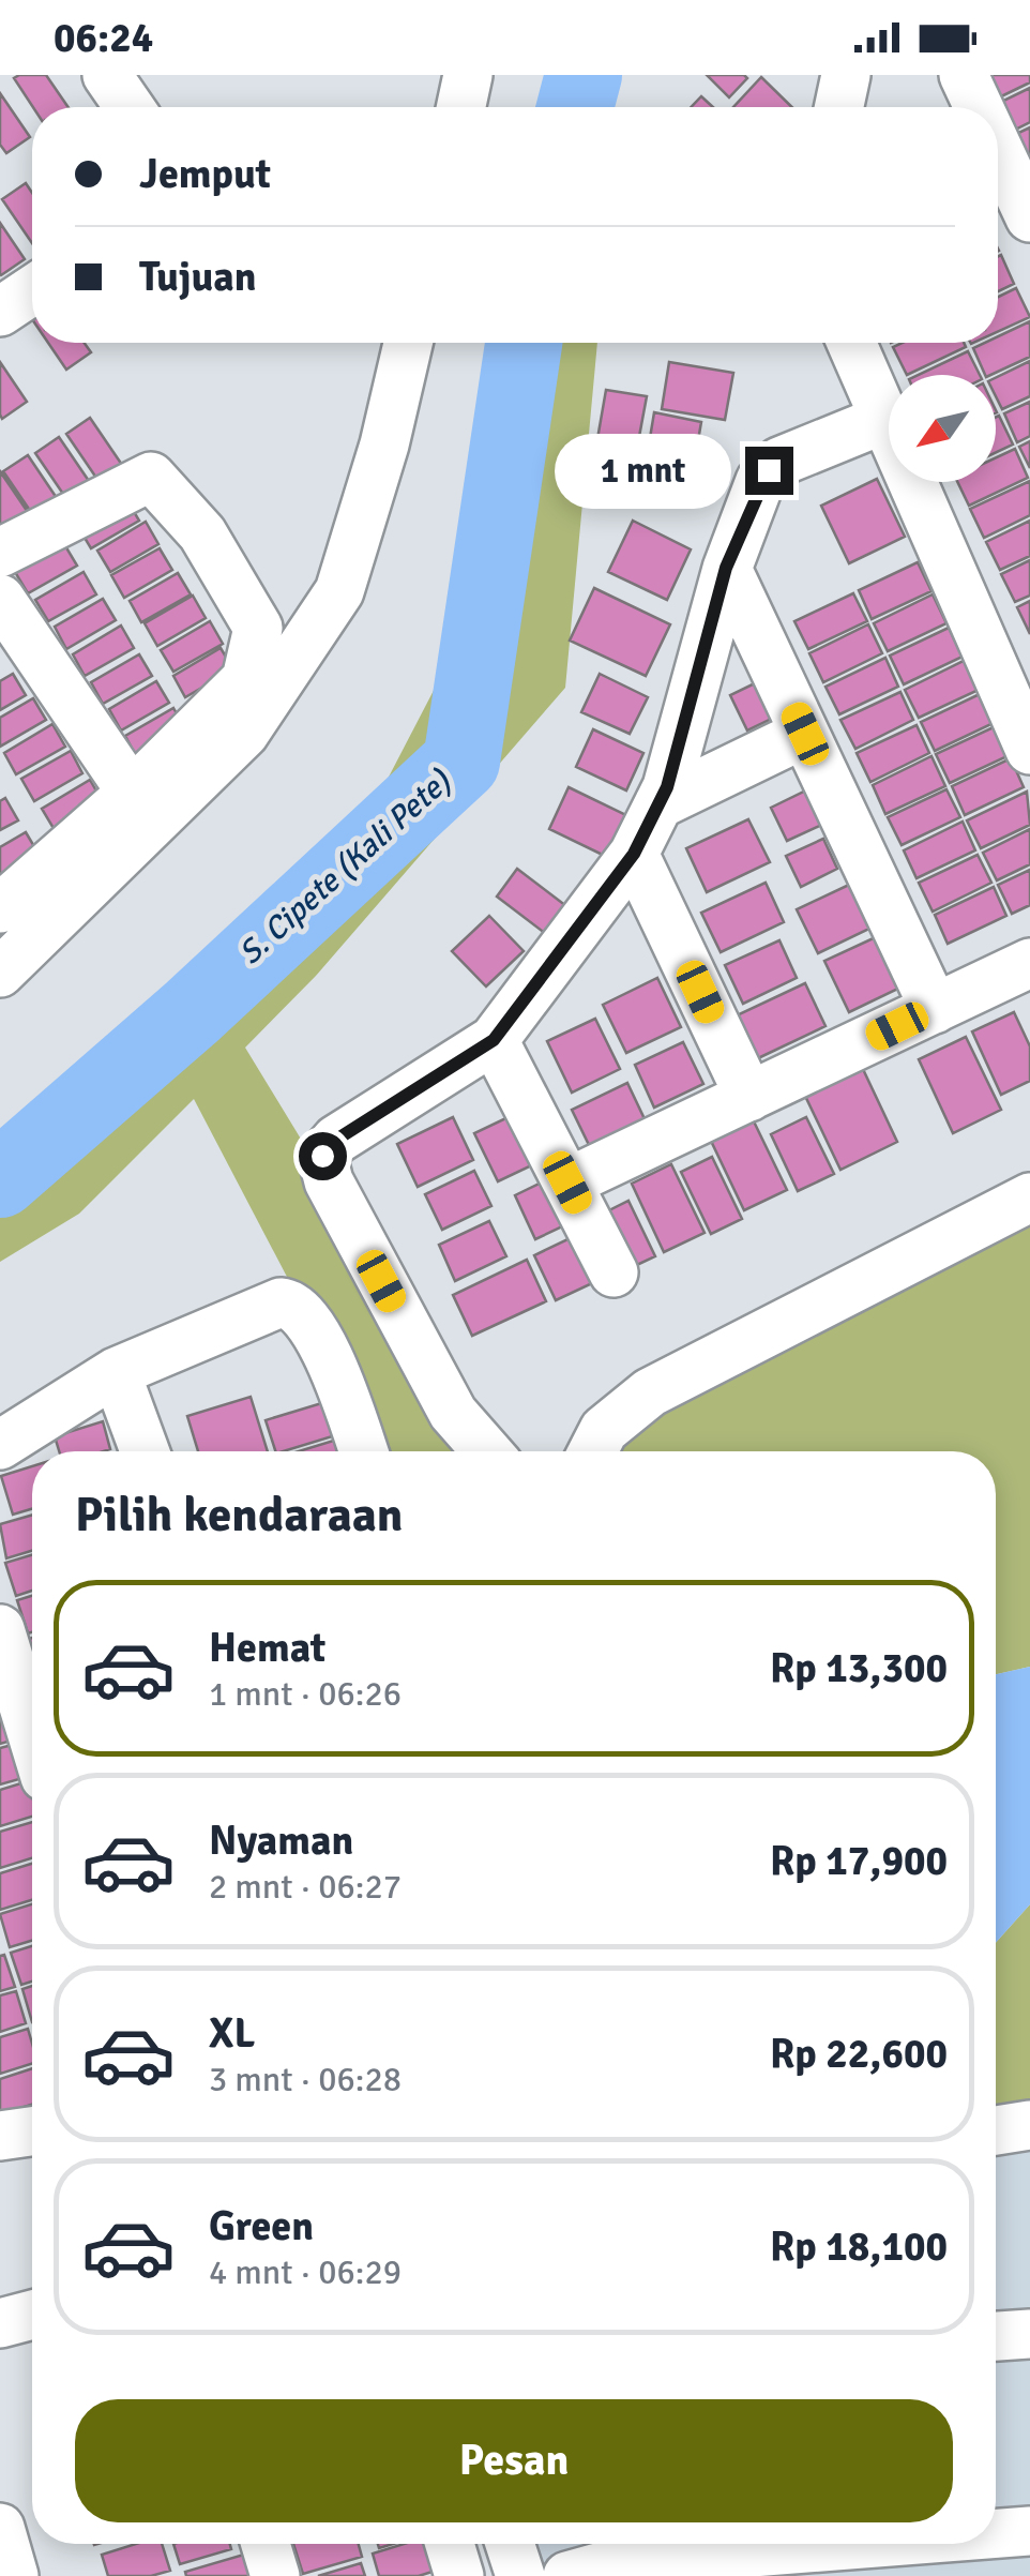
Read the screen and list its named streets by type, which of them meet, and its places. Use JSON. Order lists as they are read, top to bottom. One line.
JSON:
{"water":["S. Cipete (Kali Pete)"],"north":"bottom left","page":{"status":"06:24","banner":["Jemput","Tujuan"],"bubble":"1 mnt","heading":"Pilih kendaraan","list":[{"name":"Hemat","note":"1 mnt · 06:26","value":"Rp 13,300"},{"name":"Nyaman","note":"2 mnt · 06:27","value":"Rp 17,900"},{"name":"XL","note":"3 mnt · 06:28","value":"Rp 22,600"},{"name":"Green","note":"4 mnt · 06:29","value":"Rp 18,100"}],"buttons":"Pesan"}}
